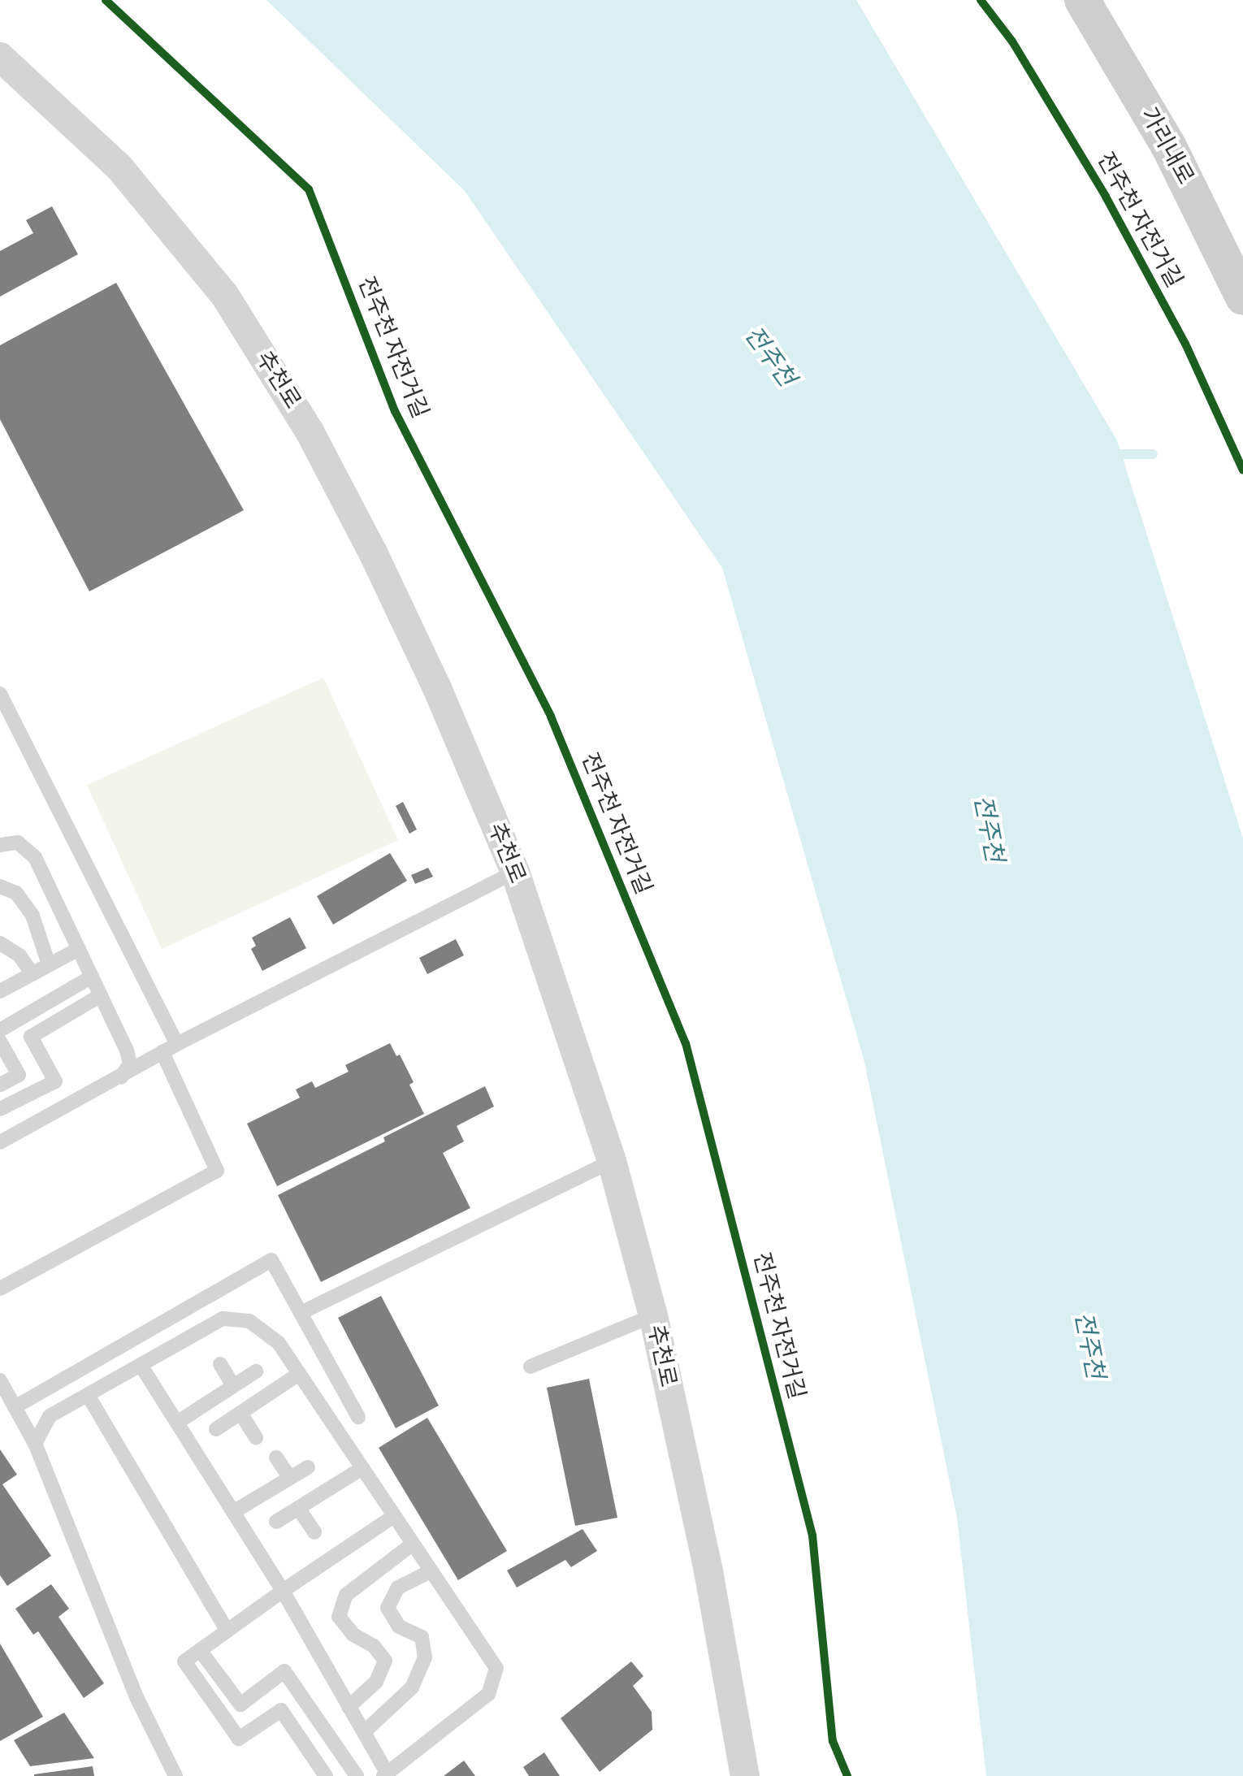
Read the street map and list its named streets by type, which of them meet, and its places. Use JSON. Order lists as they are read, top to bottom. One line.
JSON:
{"streets":{"street":["가리내로","추천로"],"cycle path":["전주천 자전거길"]},"water":["전주천"]}
